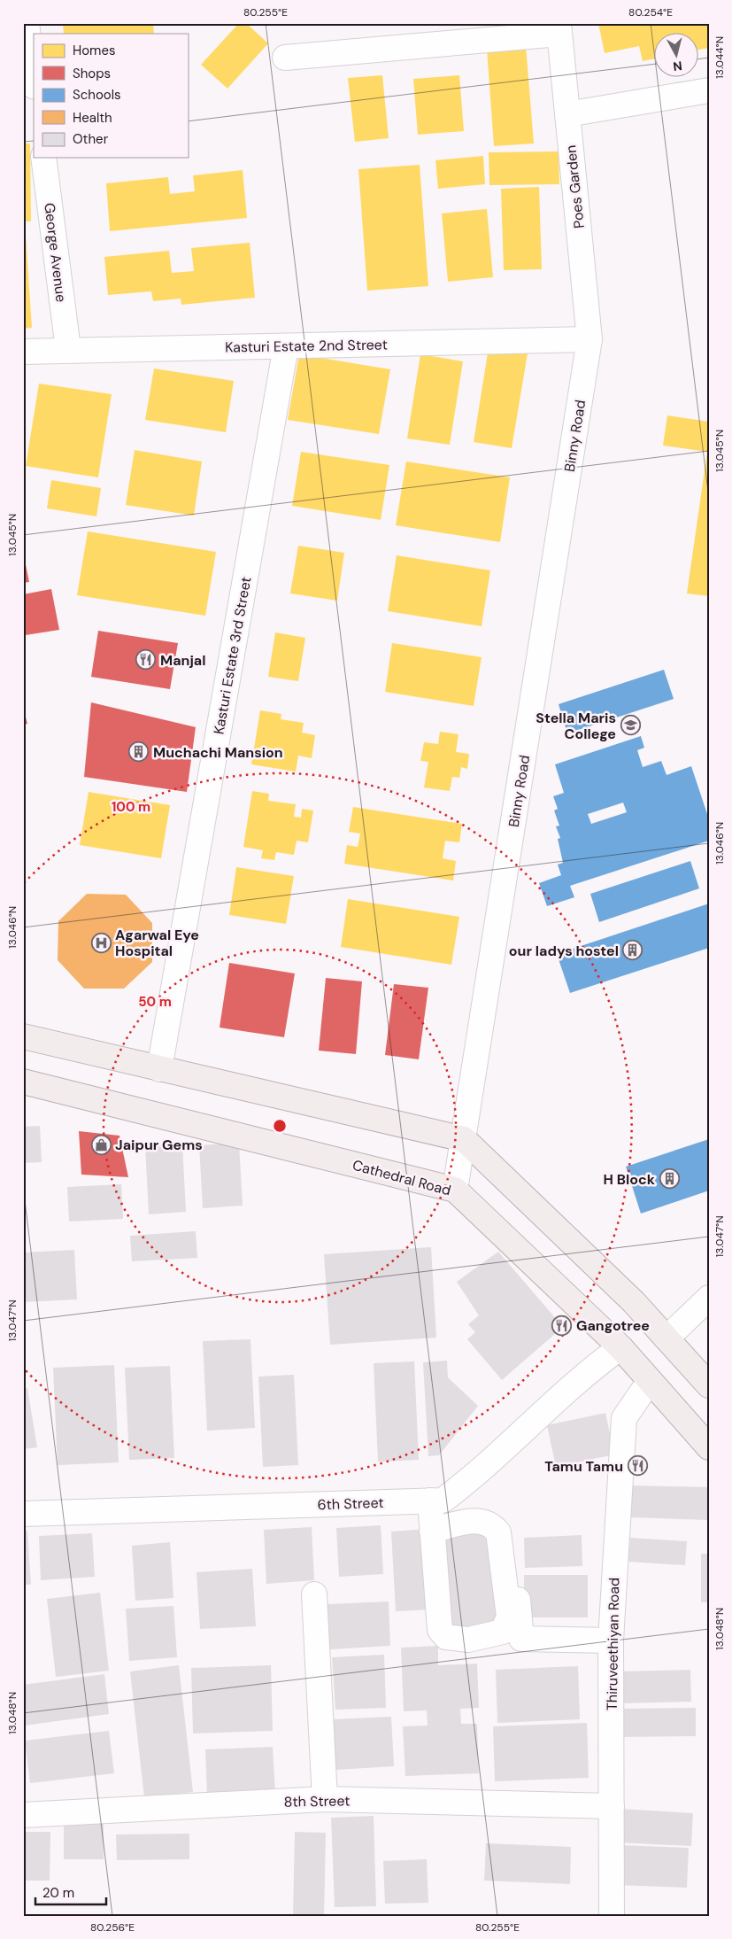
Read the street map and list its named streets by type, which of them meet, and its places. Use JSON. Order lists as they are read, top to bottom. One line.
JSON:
{"streets":{"main road":["Cathedral Road"],"street":["Poes Garden","George Avenue","Kasturi Estate 2nd Street","Binny Road","Kasturi Estate 3rd Street","6th Street","Thiruveethiyan Road","8th Street"]},"crossings":[["Poes Garden","Kasturi Estate 2nd Street"],["Poes Garden","Binny Road"],["George Avenue","Kasturi Estate 2nd Street"],["Kasturi Estate 2nd Street","Binny Road"],["Kasturi Estate 2nd Street","Kasturi Estate 3rd Street"],["Binny Road","Cathedral Road"],["Cathedral Road","6th Street"],["Cathedral Road","Thiruveethiyan Road"],["Thiruveethiyan Road","8th Street"]],"places":{"restaurant":["Manjal","Gangotree","Tamu Tamu"],"school or university":["Stella Maris College"],"building":["Muchachi Mansion","our ladys hostel","H Block"],"hospital":["Agarwal Eye Hospital"],"shop":["Jaipur Gems"]},"legend":["Homes","Shops","Schools","Health","Other"],"scale_bar":"20 m","north":"bottom","coordinates":["80.255°E","80.254°E","13.044°N","13.045°N","13.046°N","13.047°N","13.048°N","80.256°E"],"rings":["100 m","50 m"]}
